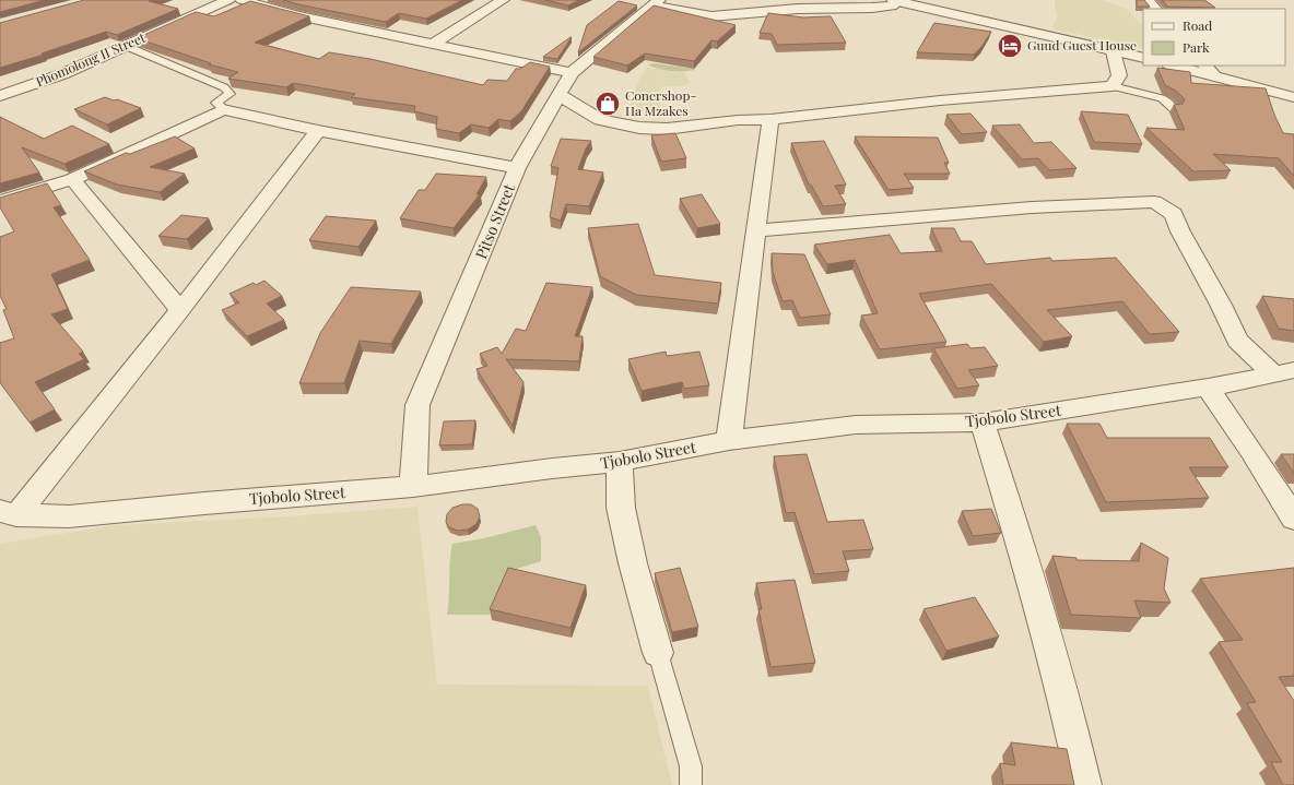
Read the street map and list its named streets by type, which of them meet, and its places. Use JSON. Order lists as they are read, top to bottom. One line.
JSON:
{"streets":{"street":["Phomolong II Street","Pitso Street","Tjobolo Street"]},"crossings":[["Pitso Street","Tjobolo Street"]],"places":{"hotel":["Guud Guest House"],"shop":["Conershop- Ha Mzakes"]},"legend":["Road","Park"]}
